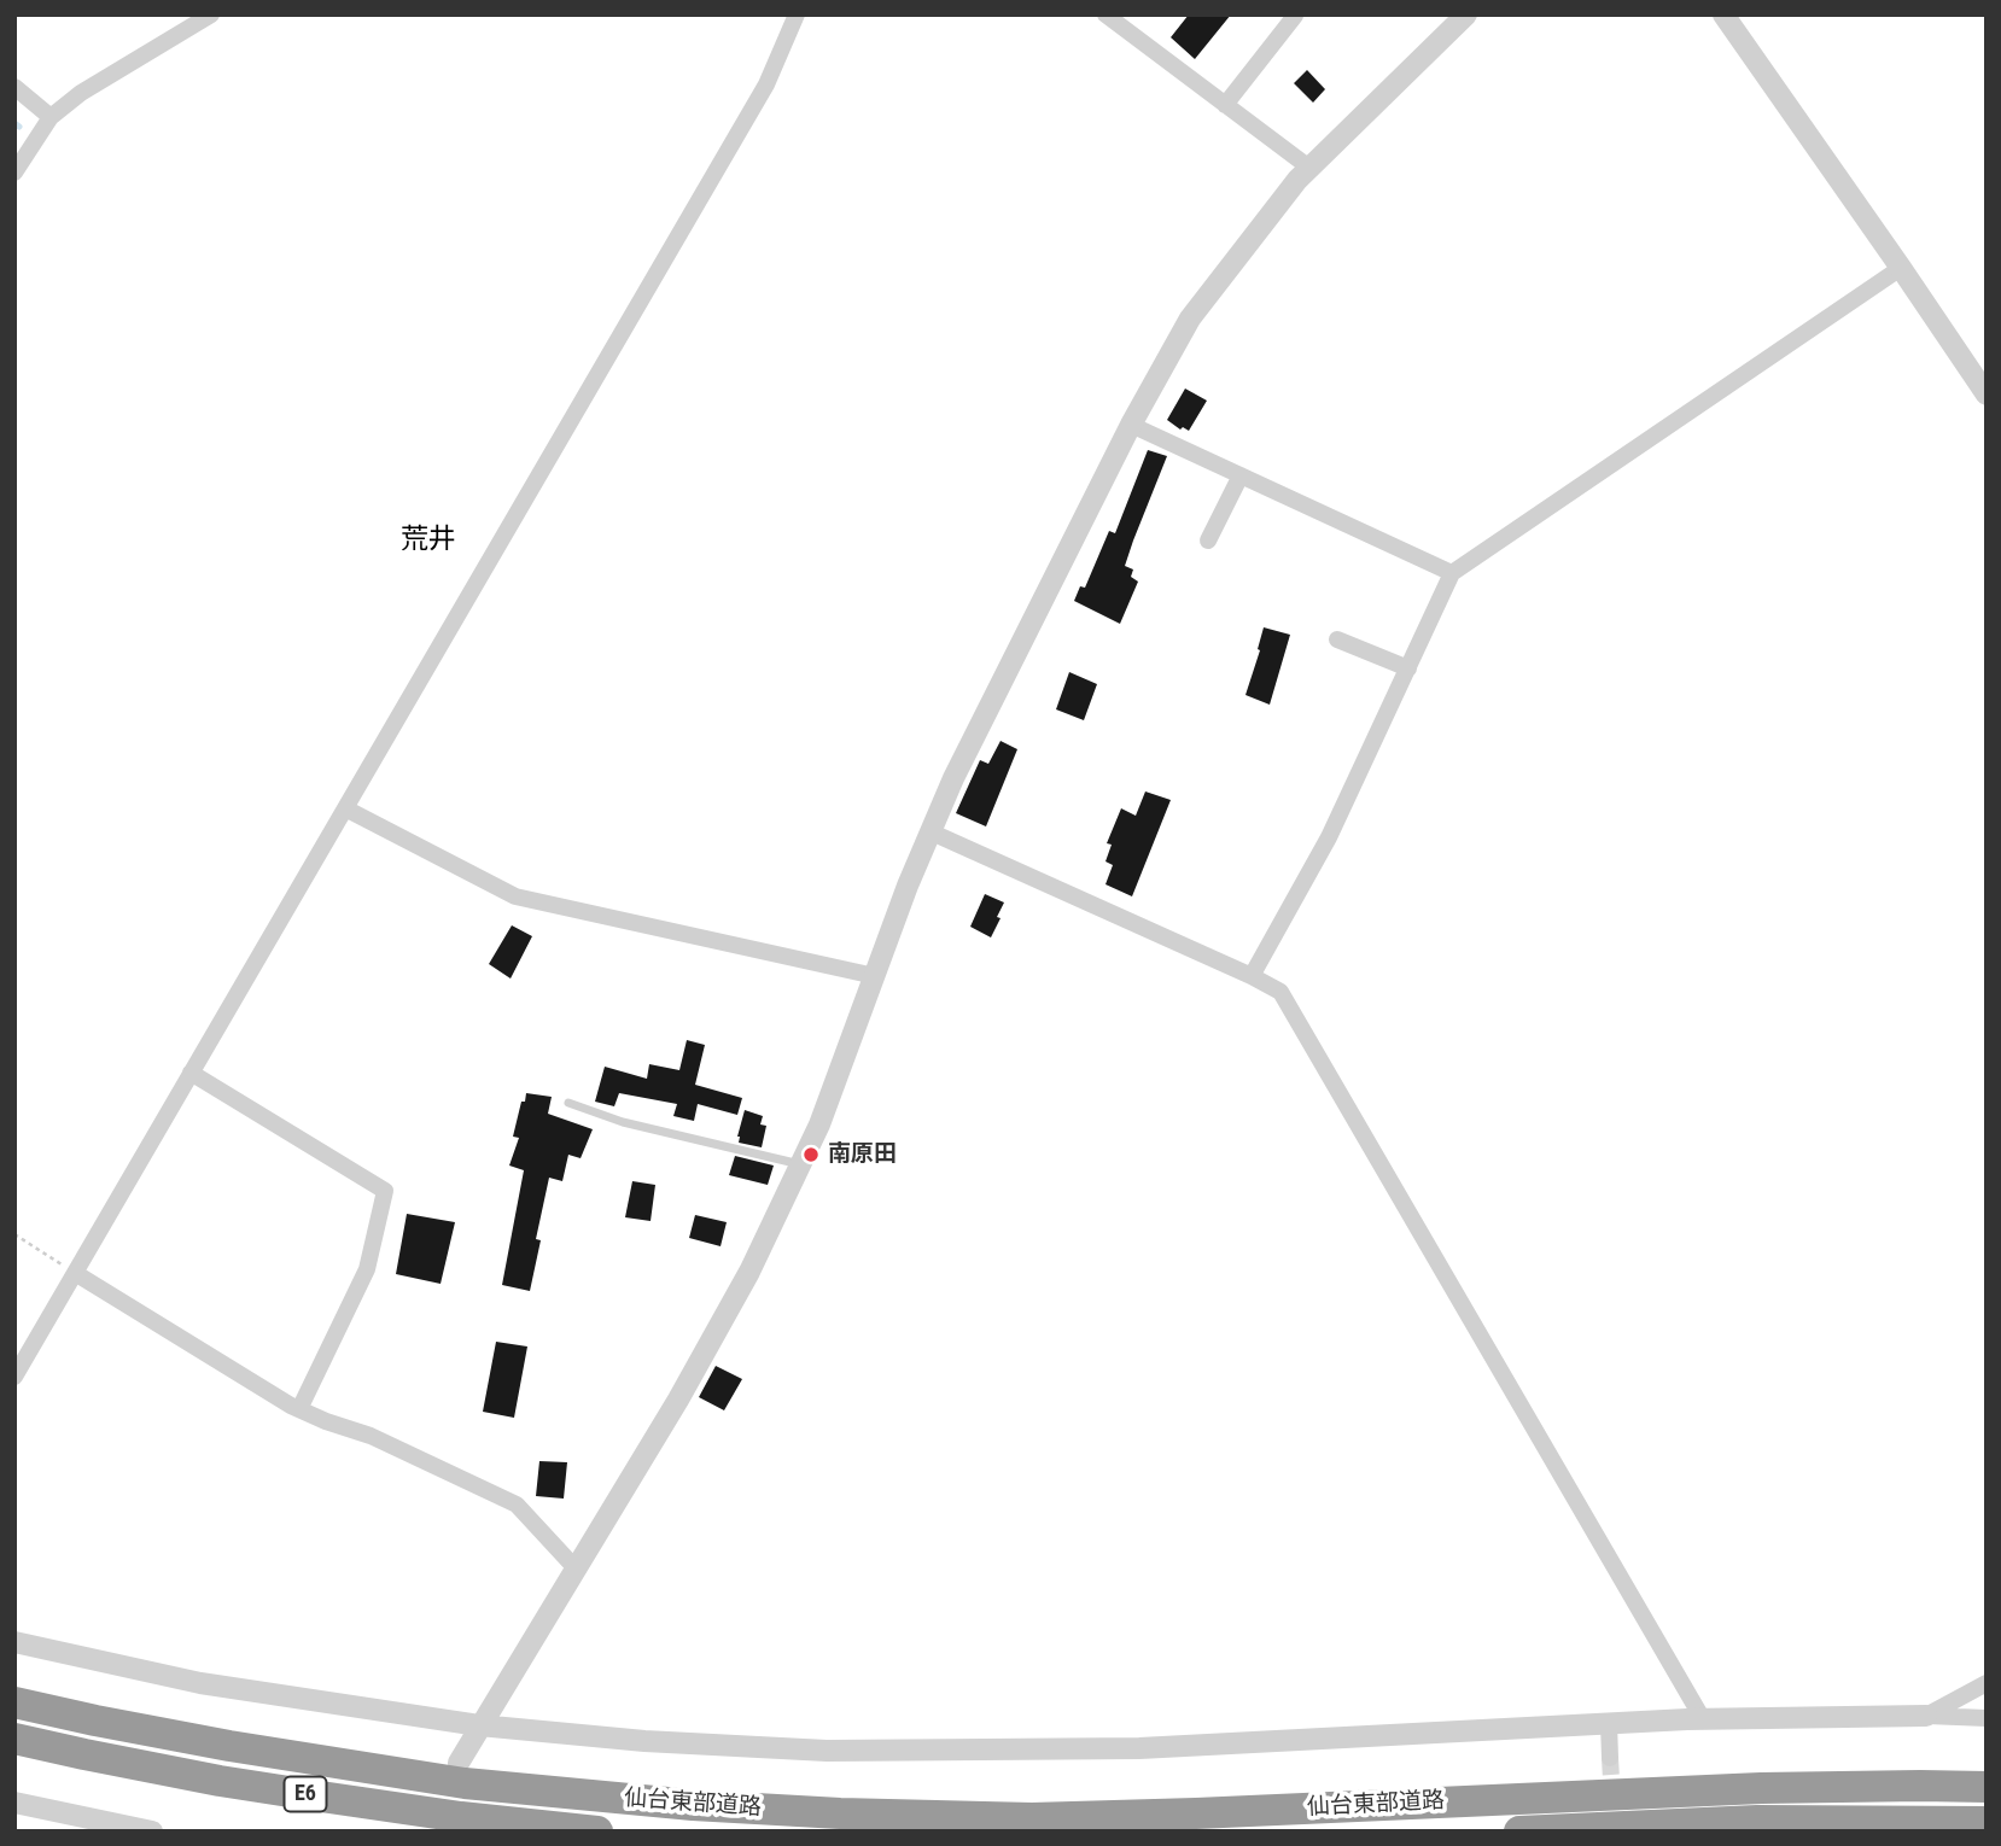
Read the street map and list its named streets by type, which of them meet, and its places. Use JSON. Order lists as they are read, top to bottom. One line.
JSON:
{"streets":{"highway":["E6","仙台東部道路"]},"districts":["荒井"],"places":["南原田"]}
